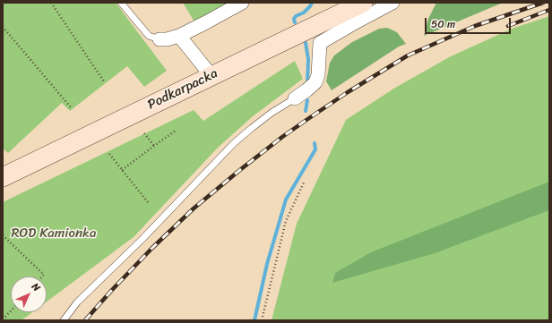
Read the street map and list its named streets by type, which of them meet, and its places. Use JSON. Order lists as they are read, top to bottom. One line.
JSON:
{"streets":{"main road":["Podkarpacka"]},"parks":["ROD Kamionka"],"scale_bar":"50 m","north":"top right"}
